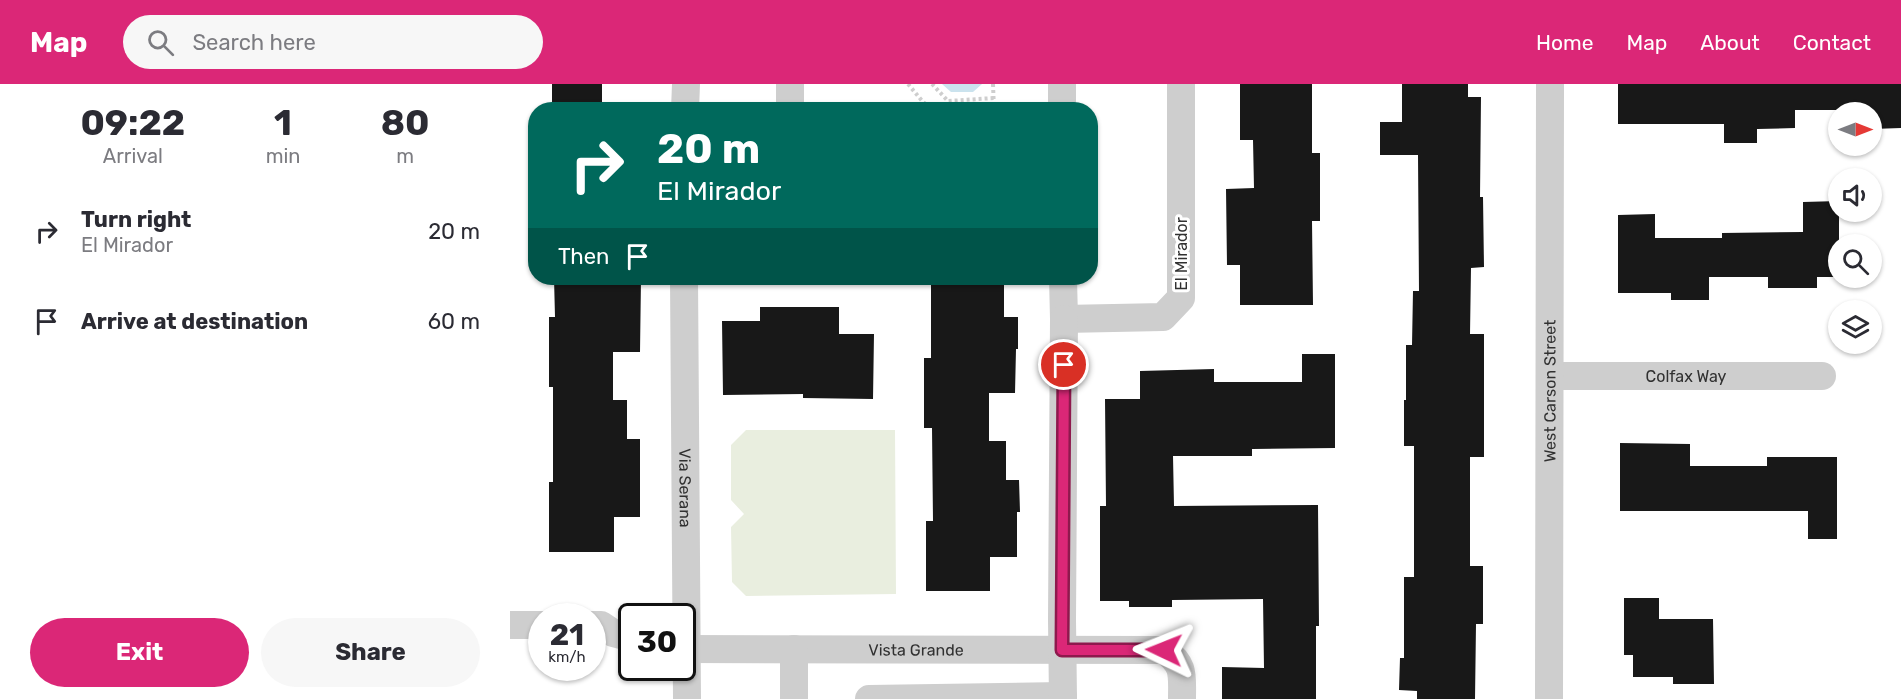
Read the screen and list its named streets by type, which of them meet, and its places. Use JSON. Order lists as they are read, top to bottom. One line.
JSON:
{"streets":{"street":["El Mirador","Colfax Way","West Carson Street","Via Serana","Vista Grande"]},"crossings":[["Colfax Way","West Carson Street"]],"north":"right","page":{"header":"Map","search":"Search here","nav":["Home","Map","About","Contact"],"eta":["09:22","Arrival","1","min","80","m"],"turn":["20 m","El Mirador"],"list":[{"name":"Turn right","note":"El Mirador","value":"20 m"},{"name":"Arrive at destination","value":"60 m"}],"then":"Then","speed":"21 km/h","limit":"30","buttons":["Exit","Share"]}}
